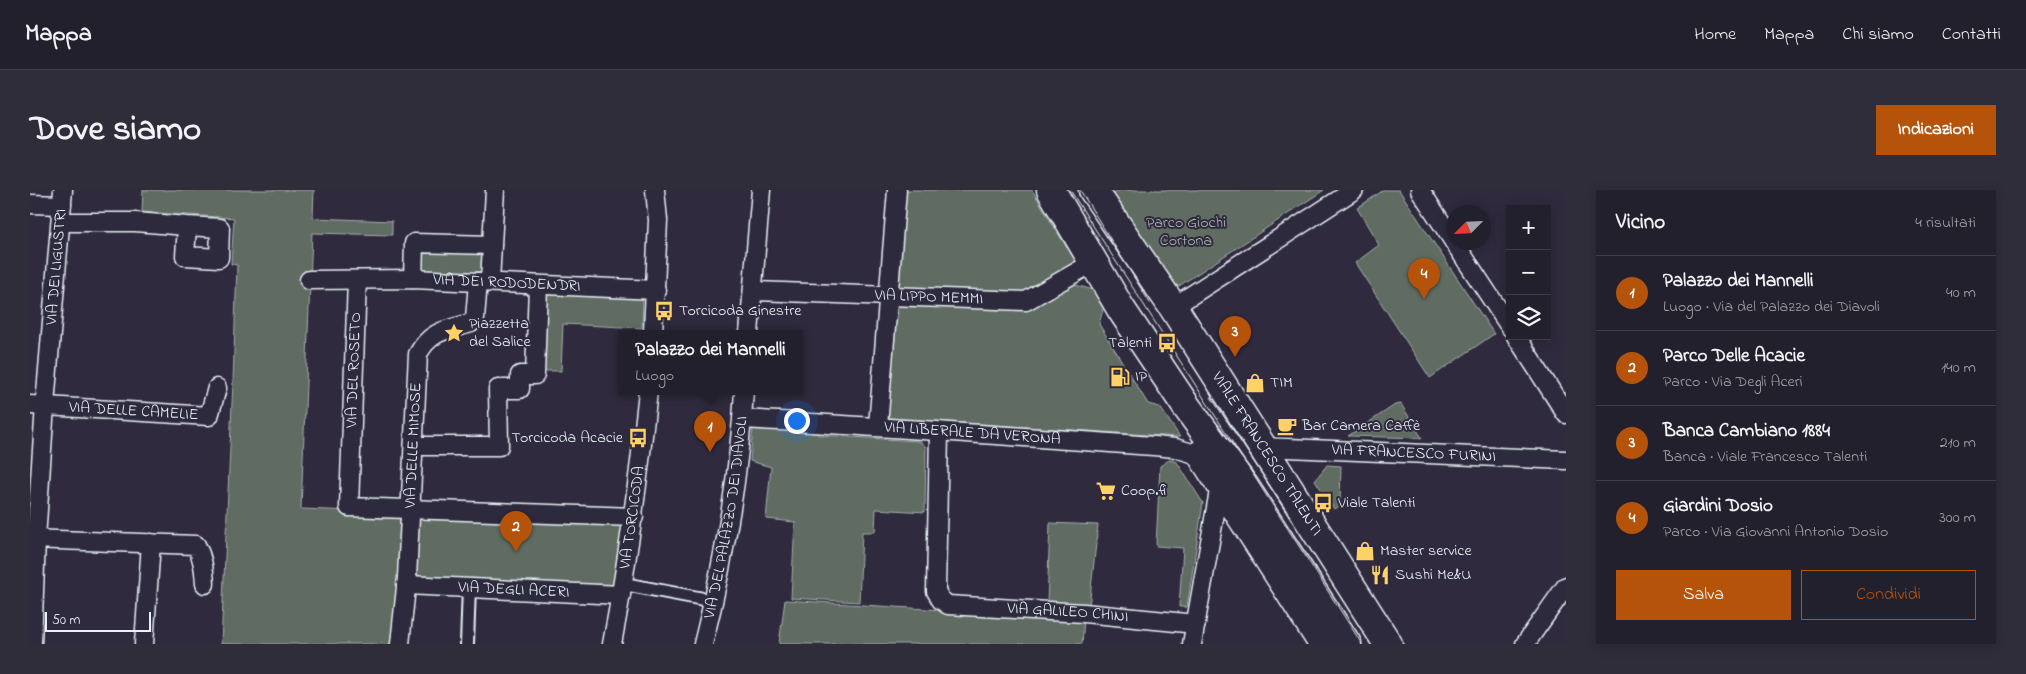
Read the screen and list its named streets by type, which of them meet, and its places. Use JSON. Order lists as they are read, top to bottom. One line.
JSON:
{"streets":{"main road":["VIALE FRANCESCO TALENTI"],"street":["VIA DEI LIGUSTRI","VIA DEI RODODENDRI","VIA LIPPO MEMMI","VIA DEL ROSETO","VIA DELLE CAMELIE","VIA LIBERALE DA VERONA","VIA DELLE MIMOSE","VIA FRANCESCO FURINI","VIA TORCICODA","VIA DEL PALAZZO DEI DIAVOLI","VIA DEGLI ACERI","VIA GALILEO CHINI"]},"crossings":[["VIA DEI LIGUSTRI","VIA DELLE CAMELIE"],["VIA DEI RODODENDRI","VIA DEL ROSETO"],["VIA DEI RODODENDRI","VIA DELLE MIMOSE"],["VIA DEL ROSETO","VIA DELLE MIMOSE"],["VIA LIBERALE DA VERONA","VIA DEL PALAZZO DEI DIAVOLI"],["VIA LIBERALE DA VERONA","VIA GALILEO CHINI"],["VIA DELLE MIMOSE","VIA DEGLI ACERI"],["VIALE FRANCESCO TALENTI","VIA FRANCESCO FURINI"],["VIA TORCICODA","VIA DEGLI ACERI"]],"parks":["Parco Giochi Cortona"],"places":{"bus stop":["Torcicoda Ginestre","Talenti","Torcicoda Acacie","Viale Talenti"],"place":["Piazzetta del Salice"],"fuel station":["IP"],"shop":["TIM","Master service"],"cafe":["Bar Camera Caffè"],"supermarket":["Coop.fi"],"restaurant":["Sushi Me&U"]},"scale_bar":"50 m","north":"bottom left","page":{"header":"Mappa","nav":["Home","Mappa","Chi siamo","Contatti"],"title":"Dove siamo","buttons":["Indicazioni",["Salva","Condividi"]],"heading":["Vicino","4 risultati"],"map_buttons":["+","−"],"list":[{"mark":"1","name":"Palazzo dei Mannelli","note":"Luogo · Via del Palazzo dei Diavoli","value":"40 m"},{"mark":"2","name":"Parco Delle Acacie","note":"Parco · Via Degli Aceri","value":"140 m"},{"mark":"3","name":"Banca Cambiano 1884","note":"Banca · Viale Francesco Talenti","value":"210 m"},{"mark":"4","name":"Giardini Dosio","note":"Parco · Via Giovanni Antonio Dosio","value":"300 m"}],"pins":["4","3","1","2"],"popup":["Palazzo dei Mannelli","Luogo"],"scale":"50 m"}}
